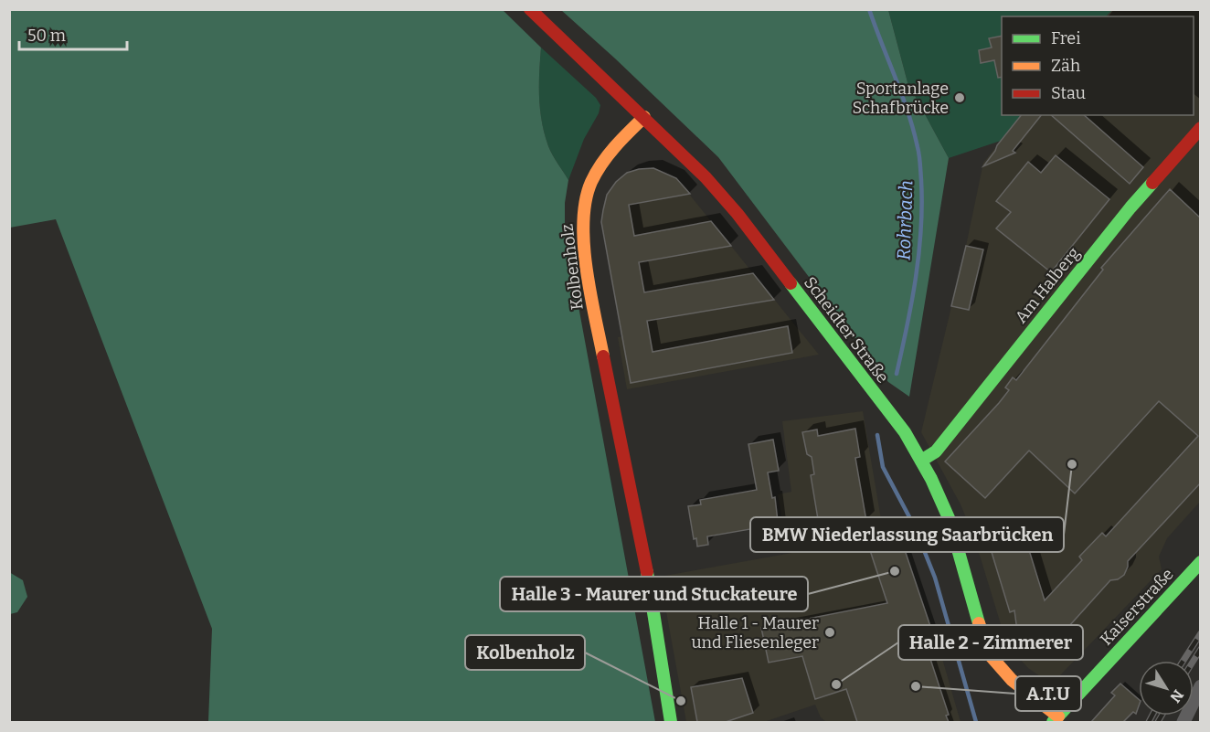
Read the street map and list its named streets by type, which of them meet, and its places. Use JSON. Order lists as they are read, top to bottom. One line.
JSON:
{"streets":{"main road":["Kolbenholz","Am Halberg","Scheidter Straße","Kaiserstraße"]},"crossings":[["Kolbenholz","Scheidter Straße"],["Am Halberg","Scheidter Straße"],["Scheidter Straße","Kaiserstraße"]],"water":["Rohrbach"],"places":["Sportanlage Schafbrücke","BMW Niederlassung Saarbrücken","Halle 3 - Maurer und Stuckateure","Halle 1 - Maurer und Fliesenleger","Halle 2 - Zimmerer","A.T.U","Kolbenholz"],"legend":["Frei","Zäh","Stau"],"scale_bar":"50 m","north":"bottom right"}
